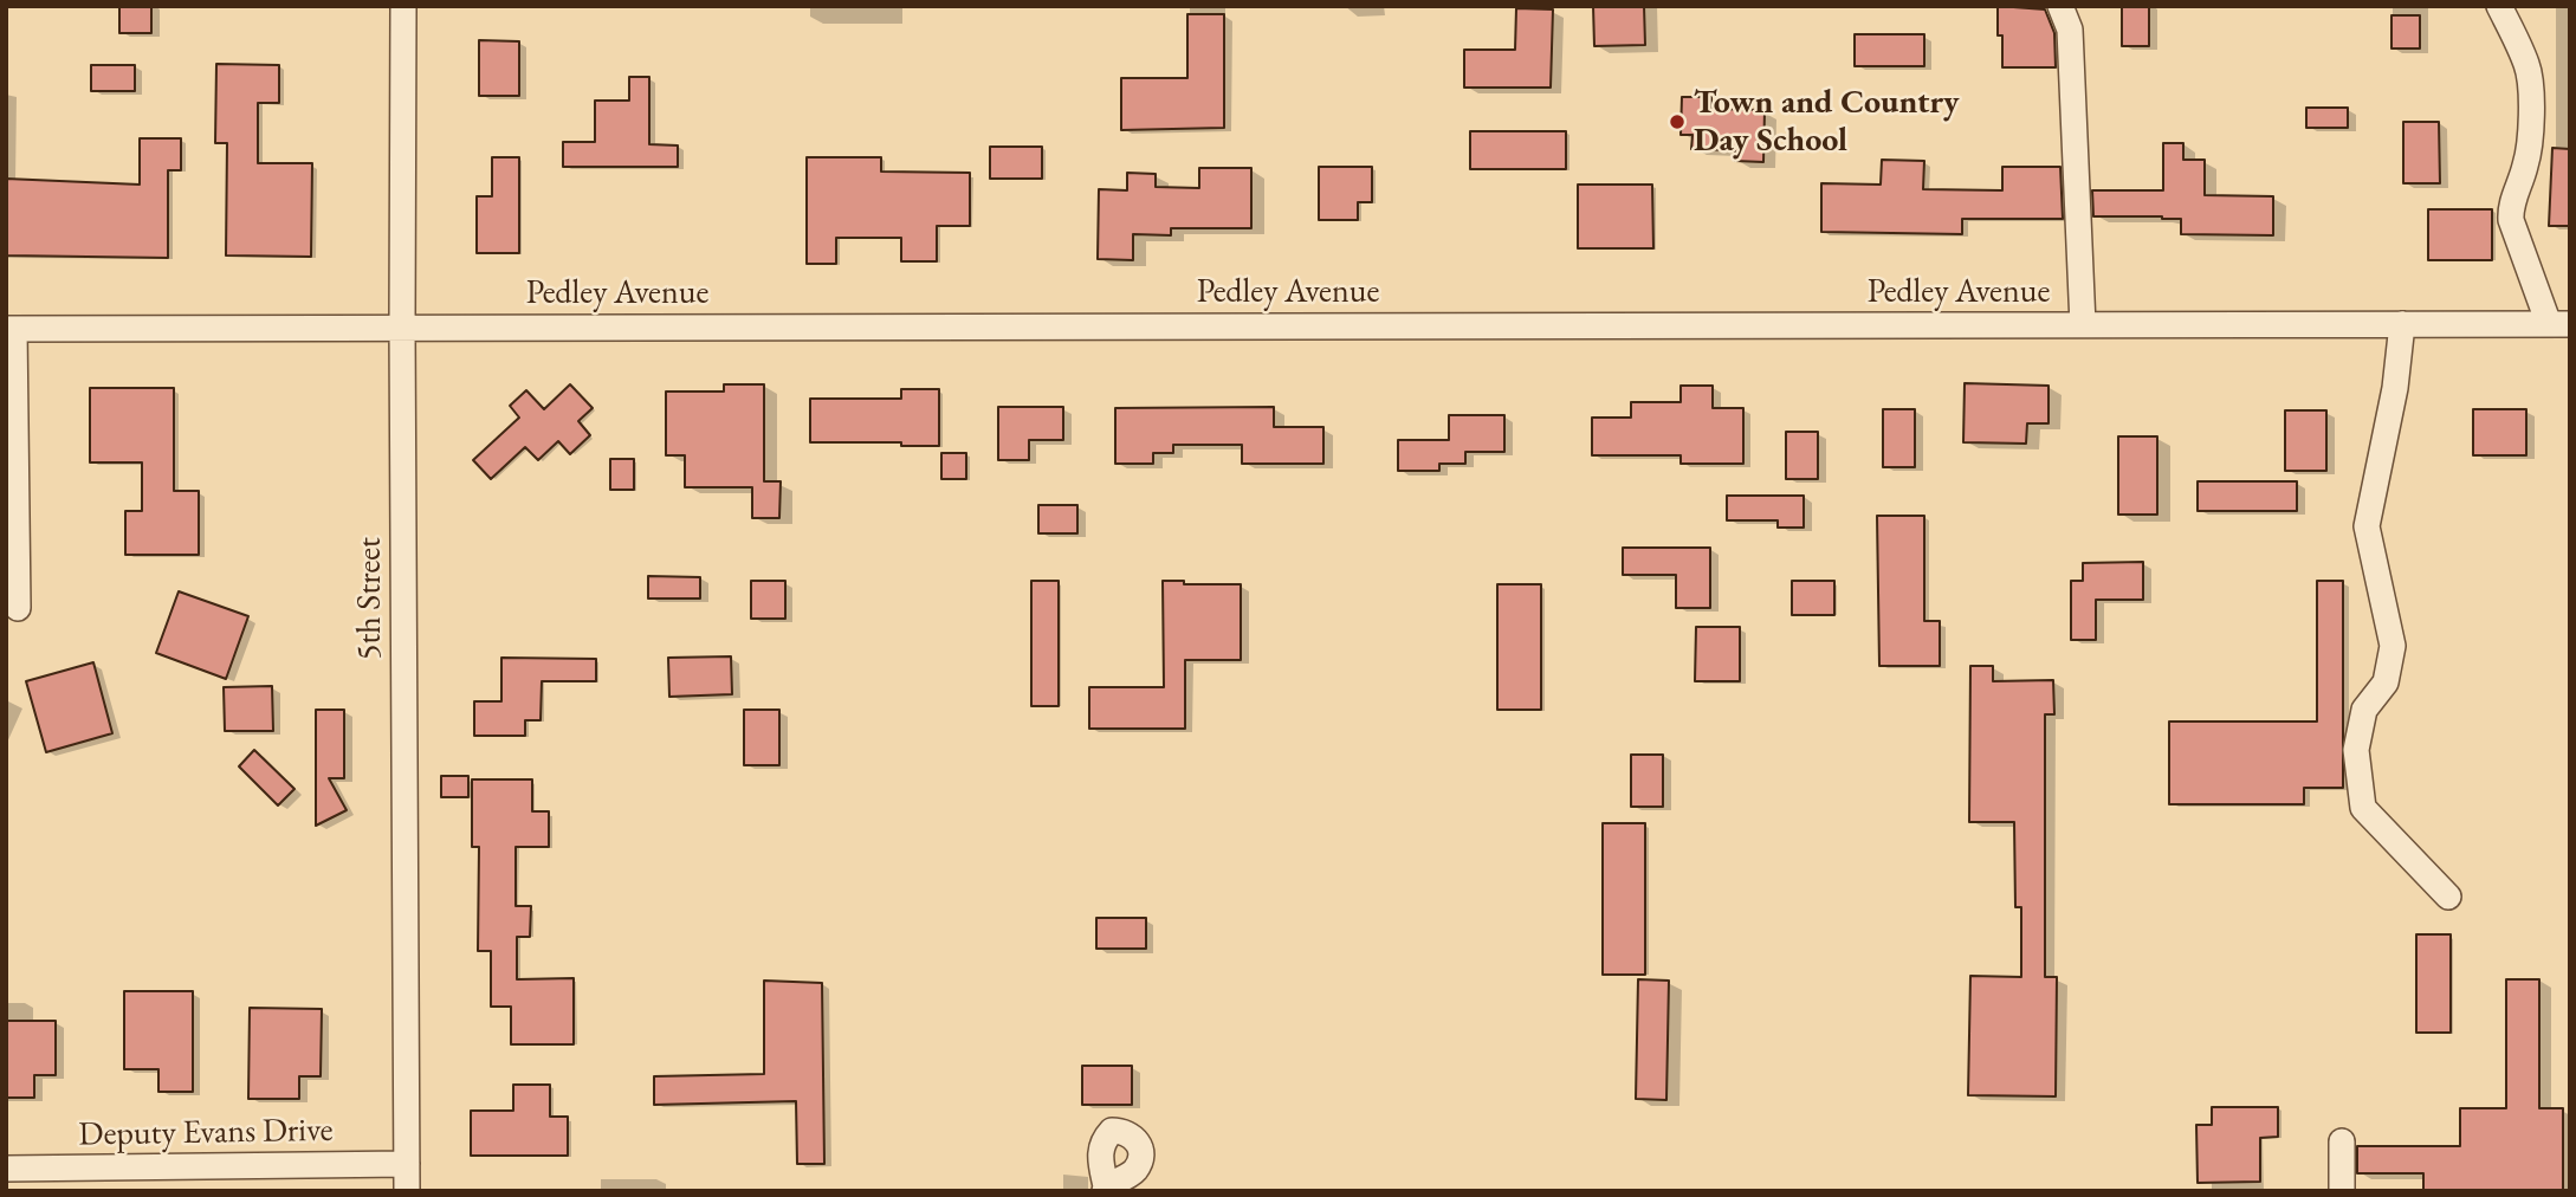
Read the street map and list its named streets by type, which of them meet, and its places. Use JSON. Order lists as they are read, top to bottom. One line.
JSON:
{"streets":{"street":["Pedley Avenue","5th Street","Deputy Evans Drive"]},"crossings":[["Pedley Avenue","5th Street"],["5th Street","Deputy Evans Drive"]],"places":["Town and Country Day School"]}
